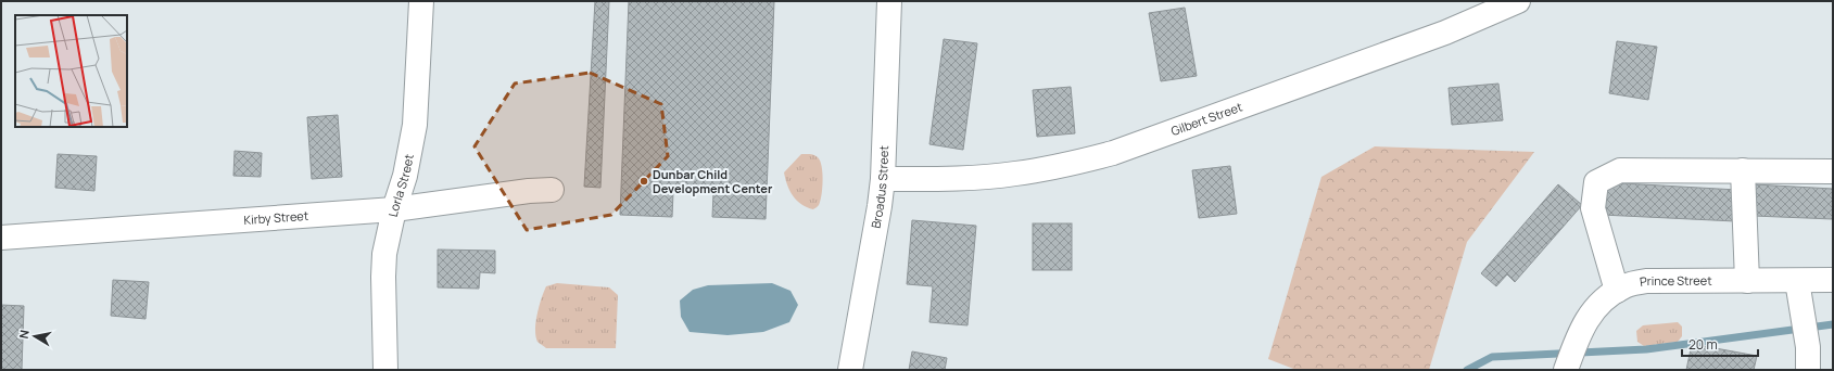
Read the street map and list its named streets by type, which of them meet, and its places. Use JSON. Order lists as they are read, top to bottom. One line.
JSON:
{"streets":{"street":["Gilbert Street","Lorla Street","Broadus Street","Kirby Street","Prince Street"]},"crossings":[["Gilbert Street","Broadus Street"],["Lorla Street","Kirby Street"]],"places":["Dunbar Child Development Center"],"scale_bar":"20 m","north":"left"}
